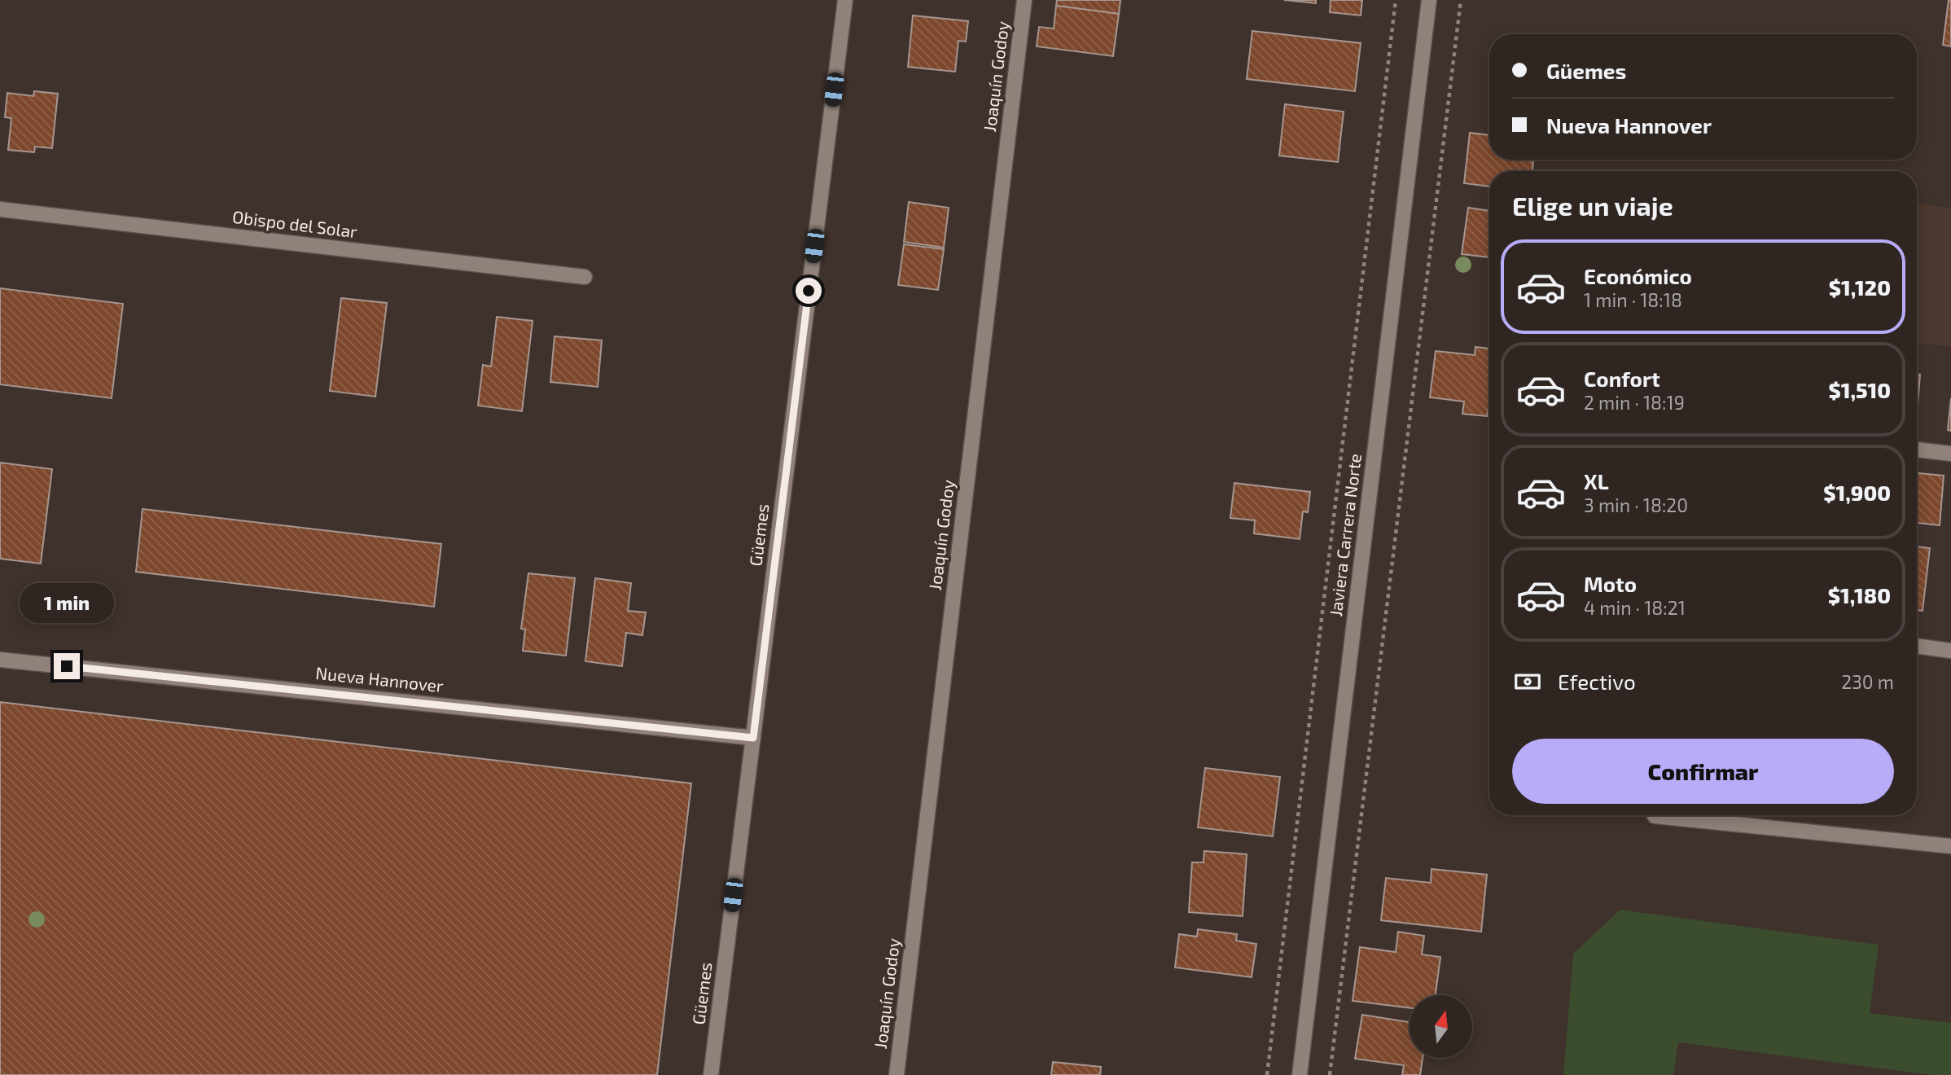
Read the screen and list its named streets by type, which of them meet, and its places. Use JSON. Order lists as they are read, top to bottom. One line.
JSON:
{"streets":{"street":["Joaquín Godoy","Obispo del Solar","Güemes","Javiera Carrera Norte","Nueva Hannover"]},"crossings":[["Güemes","Nueva Hannover"]],"north":"top","page":{"banner":["Güemes","Nueva Hannover"],"heading":"Elige un viaje","list":[{"name":"Económico","note":"1 min · 18:18","value":"$1,120"},{"name":"Confort","note":"2 min · 18:19","value":"$1,510"},{"name":"XL","note":"3 min · 18:20","value":"$1,900"},{"name":"Moto","note":"4 min · 18:21","value":"$1,180"}],"bubble":"1 min","pay":["Efectivo","230 m"],"buttons":"Confirmar"}}
